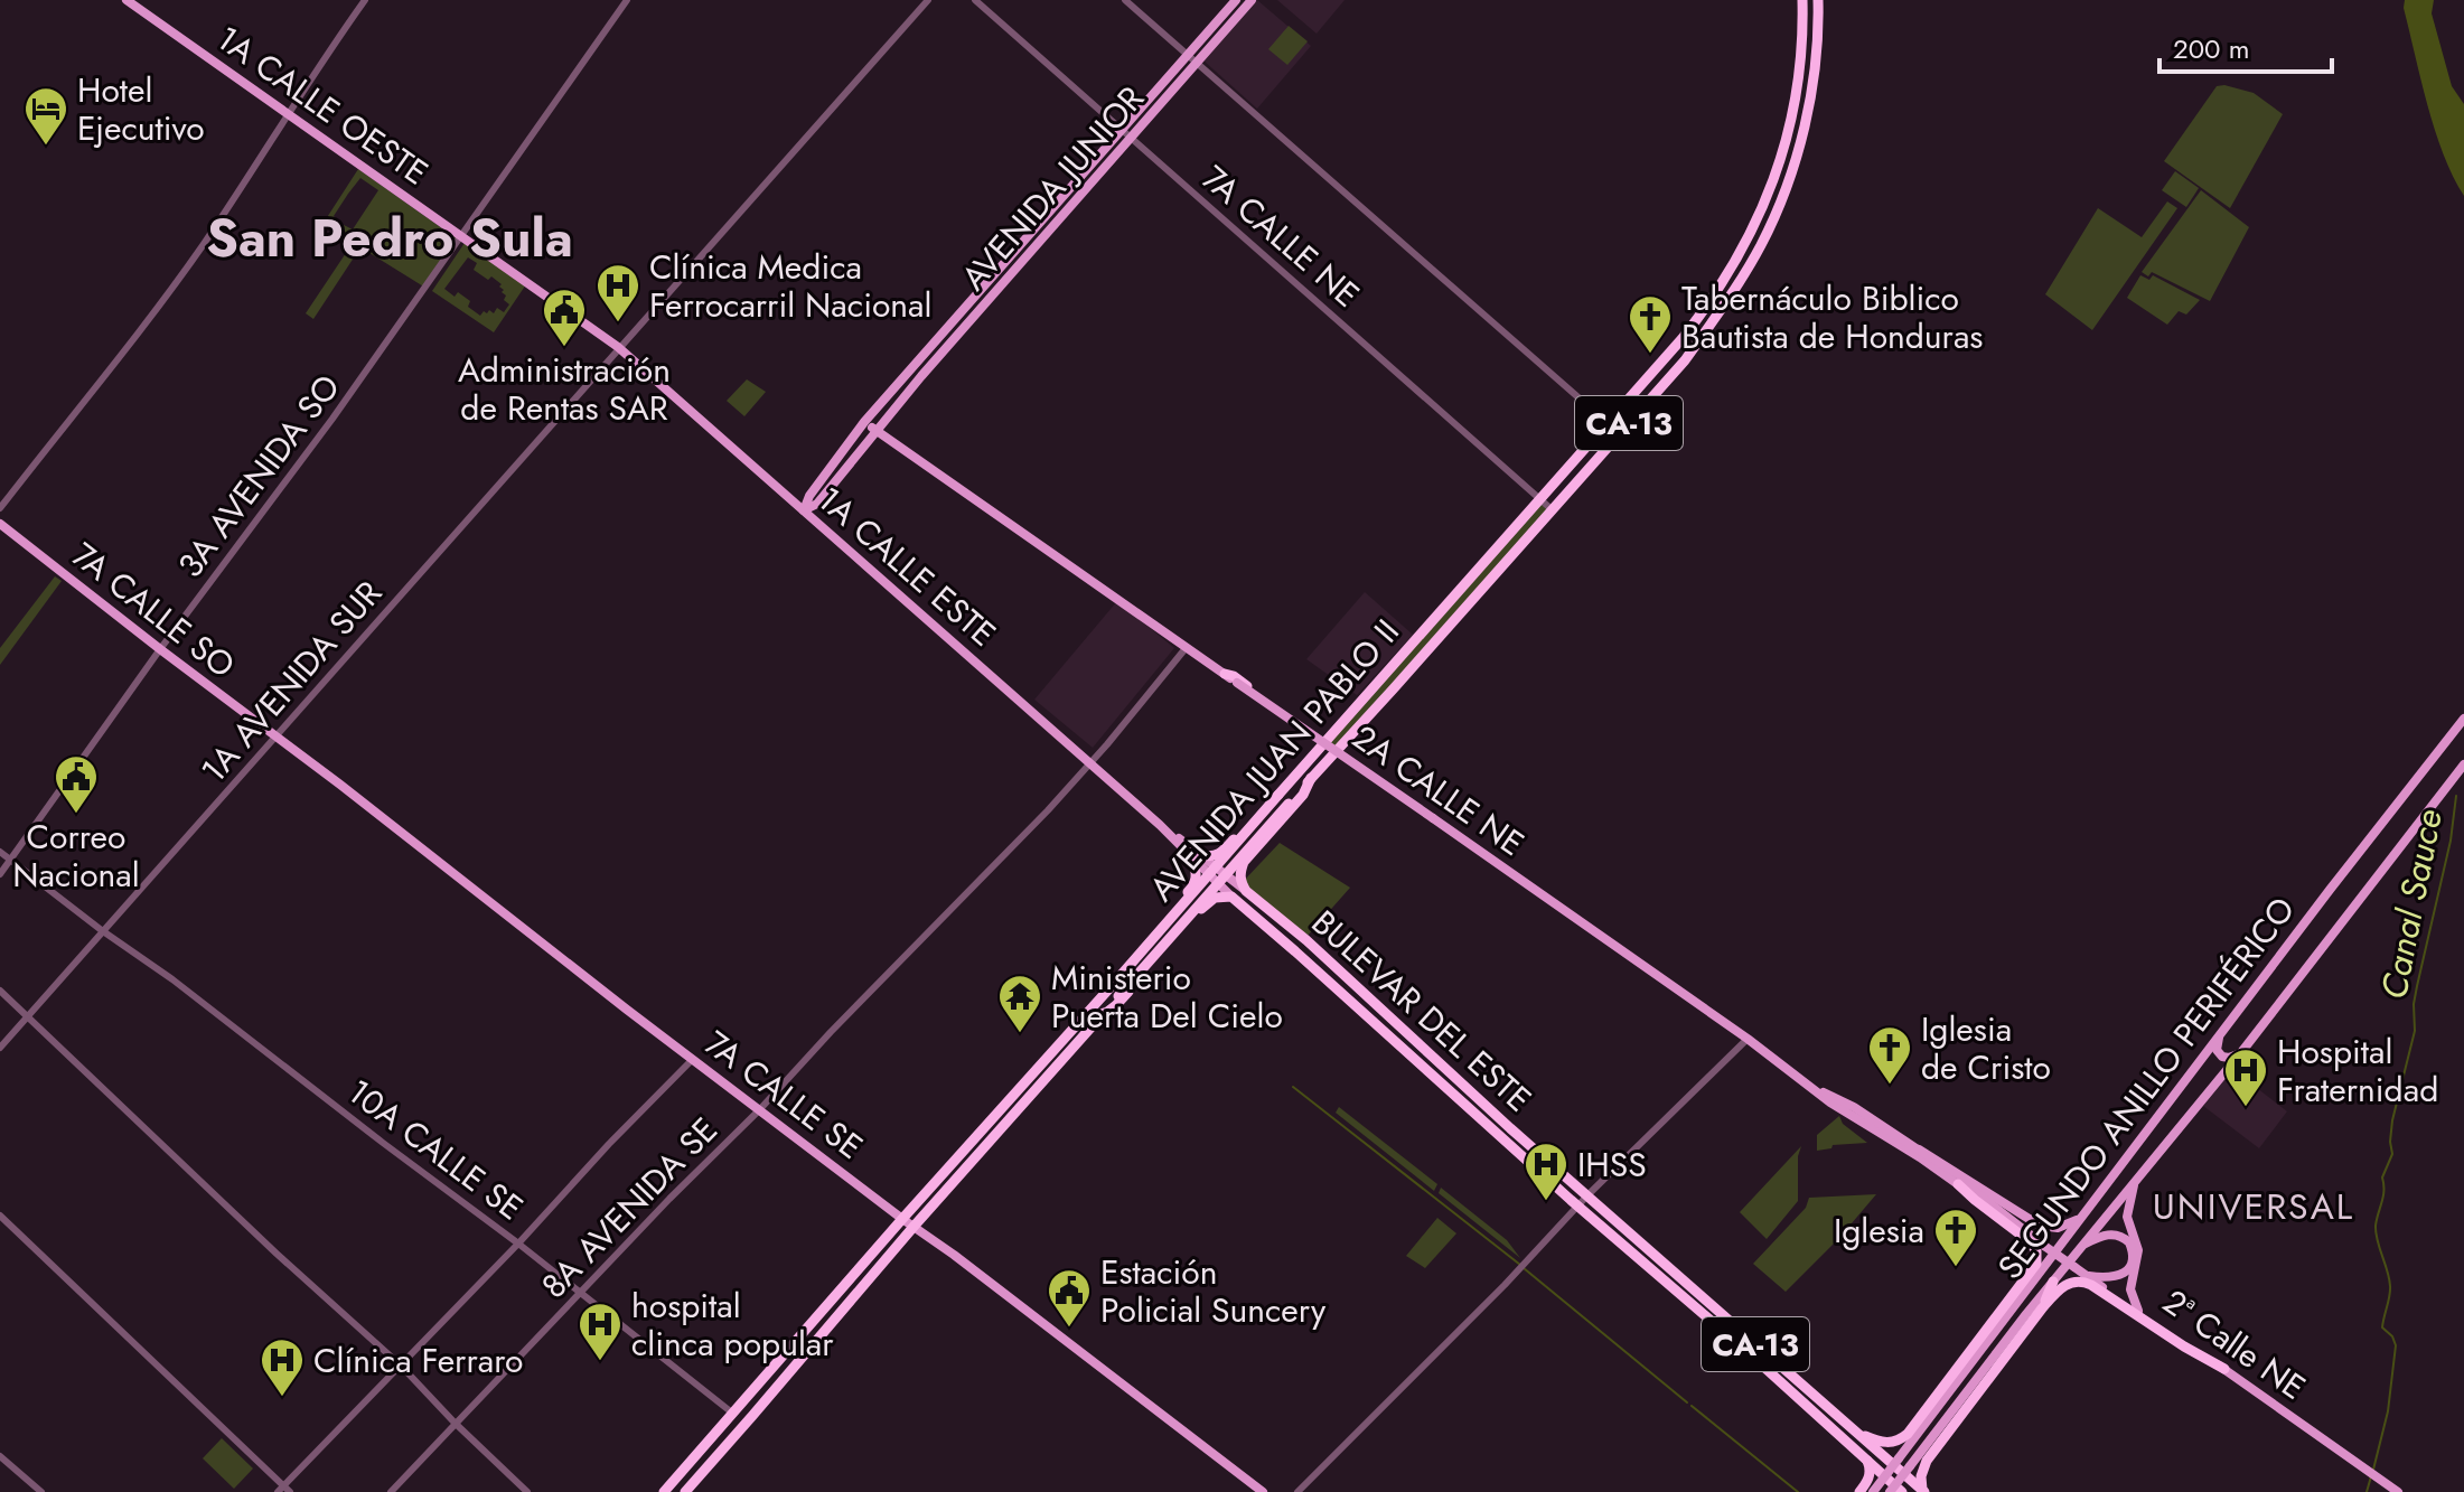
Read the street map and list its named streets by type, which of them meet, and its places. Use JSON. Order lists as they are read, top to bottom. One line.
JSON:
{"streets":{"highway":["CA-13","AVENIDA JUAN PABLO II","BULEVAR DEL ESTE"],"main road":["1A CALLE OESTE","AVENIDA JUNIOR","1A CALLE ESTE","7A CALLE SO","2A CALLE NE","SEGUNDO ANILLO PERIFÉRICO","7A CALLE SE","2ª Calle NE"],"street":["7A CALLE NE","3A AVENIDA SO","1A AVENIDA SUR","10A CALLE SE","8A AVENIDA SE"]},"crossings":[["1A CALLE OESTE","3A AVENIDA SO"],["1A CALLE OESTE","1A CALLE ESTE"],["1A CALLE OESTE","1A AVENIDA SUR"],["AVENIDA JUNIOR","7A CALLE NE"],["AVENIDA JUNIOR","1A CALLE ESTE"],["AVENIDA JUNIOR","2A CALLE NE"],["7A CALLE NE","AVENIDA JUAN PABLO II"],["3A AVENIDA SO","7A CALLE SO"],["3A AVENIDA SO","10A CALLE SE"],["1A CALLE ESTE","1A AVENIDA SUR"],["1A CALLE ESTE","BULEVAR DEL ESTE"],["1A CALLE ESTE","8A AVENIDA SE"],["7A CALLE SO","1A AVENIDA SUR"],["7A CALLE SO","7A CALLE SE"],["1A AVENIDA SUR","7A CALLE SE"],["1A AVENIDA SUR","10A CALLE SE"],["AVENIDA JUAN PABLO II","7A CALLE SE"],["AVENIDA JUAN PABLO II","10A CALLE SE"],["2A CALLE NE","8A AVENIDA SE"],["2A CALLE NE","2ª Calle NE"],["7A CALLE SE","8A AVENIDA SE"],["10A CALLE SE","8A AVENIDA SE"]],"districts":["San Pedro Sula","UNIVERSAL"],"water":["Canal Sauce"],"places":{"hotel":["Hotel Ejecutivo"],"hospital":["Clínica Medica Ferrocarril Nacional","Hospital Fraternidad","IHSS","hospital clinca popular","Clínica Ferraro"],"public building":["Administración de Rentas SAR","Correo Nacional","Estación Policial Suncery"],"church":["Tabernáculo Biblico Bautista de Honduras","Iglesia de Cristo","Iglesia"],"temple":["Ministerio Puerta Del Cielo"]},"scale_bar":"200 m"}
